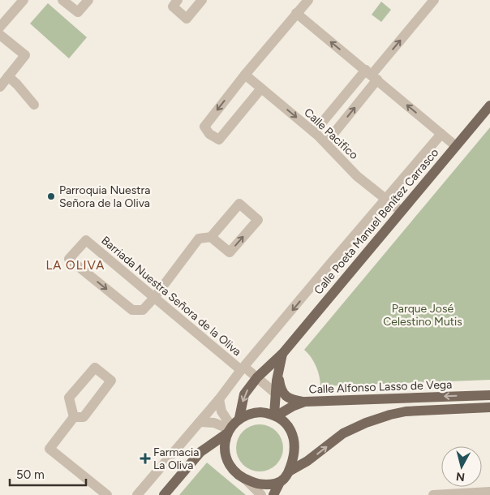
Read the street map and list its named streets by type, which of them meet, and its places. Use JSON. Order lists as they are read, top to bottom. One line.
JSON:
{"streets":{"main road":["Calle Poeta Manuel Benítez Carrasco","Calle Alfonso Lasso de Vega"],"street":["Calle Pacifico","Barriada Nuestra Señora de la Oliva"]},"crossings":[["Calle Pacifico","Calle Poeta Manuel Benítez Carrasco"],["Calle Poeta Manuel Benítez Carrasco","Barriada Nuestra Señora de la Oliva"],["Calle Poeta Manuel Benítez Carrasco","Calle Alfonso Lasso de Vega"]],"districts":["LA OLIVA"],"parks":["Parque José Celestino Mutis"],"places":{"other":["Parroquia Nuestra Señora de la Oliva"],"health":["Farmacia La Oliva"]},"scale_bar":"50 m","north":"bottom"}
